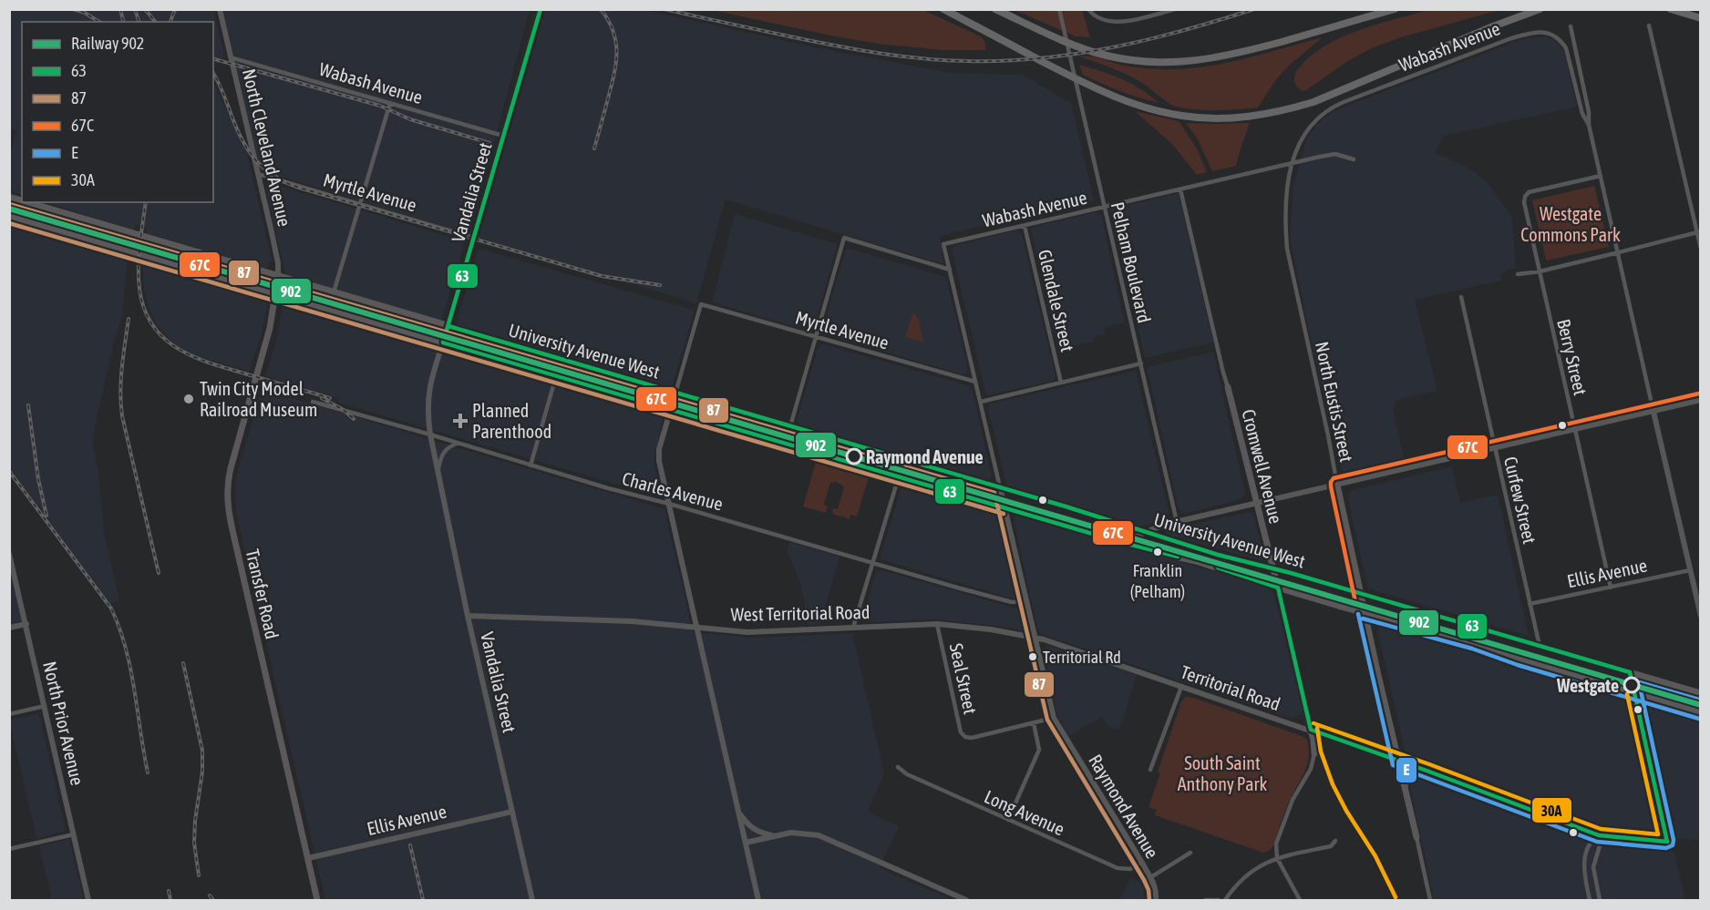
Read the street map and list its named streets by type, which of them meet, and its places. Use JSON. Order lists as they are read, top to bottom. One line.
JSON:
{"streets":{"main road":["North Cleveland Avenue","Vandalia Street","University Avenue West","North Eustis Street","Cromwell Avenue","Transfer Road"],"street":["Wabash Avenue","Myrtle Avenue","Pelham Boulevard","Glendale Street","Berry Street","Charles Avenue","Curfew Street","Ellis Avenue","West Territorial Road","Seal Street","Territorial Road","North Prior Avenue","Raymond Avenue","Long Avenue"]},"crossings":[["Wabash Avenue","North Cleveland Avenue"],["Wabash Avenue","Vandalia Street"],["Wabash Avenue","Pelham Boulevard"],["Wabash Avenue","Glendale Street"],["Wabash Avenue","North Eustis Street"],["Wabash Avenue","Cromwell Avenue"],["Wabash Avenue","Raymond Avenue"],["North Cleveland Avenue","Myrtle Avenue"],["North Cleveland Avenue","University Avenue West"],["North Cleveland Avenue","Transfer Road"],["Myrtle Avenue","Vandalia Street"],["Myrtle Avenue","University Avenue West"],["Myrtle Avenue","Raymond Avenue"],["Vandalia Street","University Avenue West"],["Vandalia Street","Charles Avenue"],["Vandalia Street","Ellis Avenue"],["Vandalia Street","West Territorial Road"],["University Avenue West","North Eustis Street"],["University Avenue West","Cromwell Avenue"],["University Avenue West","Curfew Street"],["University Avenue West","Transfer Road"],["University Avenue West","Territorial Road"],["University Avenue West","Raymond Avenue"],["Berry Street","Ellis Avenue"],["North Eustis Street","Territorial Road"],["Cromwell Avenue","Territorial Road"],["Charles Avenue","Raymond Avenue"],["Curfew Street","Ellis Avenue"],["Ellis Avenue","Transfer Road"],["West Territorial Road","Seal Street"],["West Territorial Road","Territorial Road"],["West Territorial Road","Raymond Avenue"],["Territorial Road","Raymond Avenue"],["Raymond Avenue","Long Avenue"]],"parks":["Westgate Commons Park","South Saint Anthony Park"],"places":{"other":["Twin City Model Railroad Museum","Raymond Avenue","Franklin (Pelham)","Territorial Rd","Westgate"],"health":["Planned Parenthood"]},"lines":["transit line 63","transit line 87","rail line 902","transit line 67C","transit line E","transit line 30A"],"legend":["Railway 902","63","87","67C","E","30A"]}
